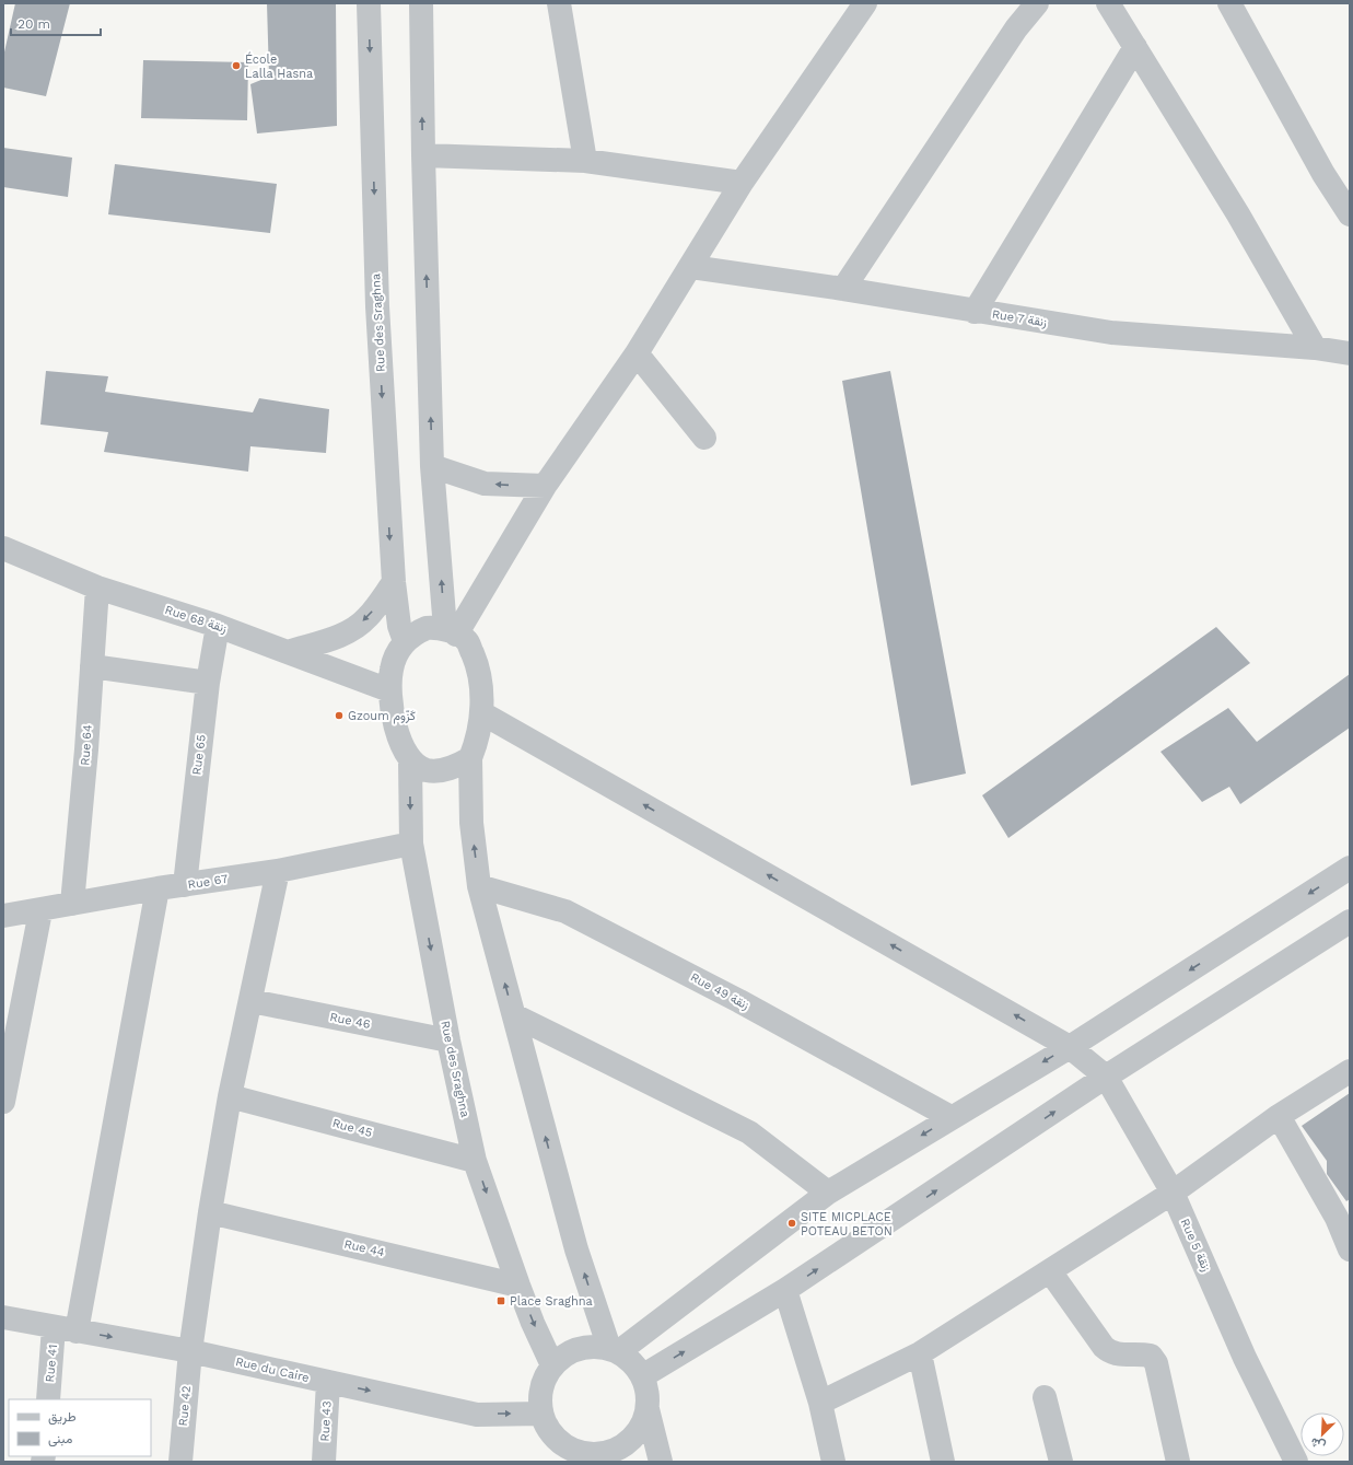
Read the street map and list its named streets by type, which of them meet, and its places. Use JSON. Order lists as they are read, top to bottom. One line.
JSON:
{"streets":{"street":["Rue 7 زنقة","Rue des Sraghna","Rue 68 زنقة","Rue 64","Rue 65","Rue 67","Rue 49 زنقة","Rue 46","Rue 45","Rue 5 زنقة","Rue 44","Rue 41","Rue du Caire","Rue 42","Rue 43"]},"crossings":[["Rue des Sraghna","Rue 68 زنقة"],["Rue des Sraghna","Rue 67"],["Rue des Sraghna","Rue 46"],["Rue des Sraghna","Rue 45"],["Rue des Sraghna","Rue 5 زنقة"],["Rue des Sraghna","Rue 44"],["Rue des Sraghna","Rue du Caire"],["Rue 68 زنقة","Rue 64"],["Rue 68 زنقة","Rue 65"],["Rue 68 زنقة","Rue 5 زنقة"],["Rue 64","Rue 67"],["Rue 65","Rue 67"],["Rue 67","Rue 42"],["Rue 46","Rue 42"],["Rue 45","Rue 42"],["Rue 44","Rue 42"],["Rue 41","Rue du Caire"],["Rue du Caire","Rue 42"],["Rue du Caire","Rue 43"]],"one_way":["Rue 5 زنقة","Rue du Caire"],"places":{"other":["École Lalla Hasna","Gzoum كَزّوم","SITE MICPLACE POTEAU BETON"],"transit":["Place Sraghna"]},"legend":["طريق","مبنى"],"scale_bar":"20 m","north":"bottom left"}
